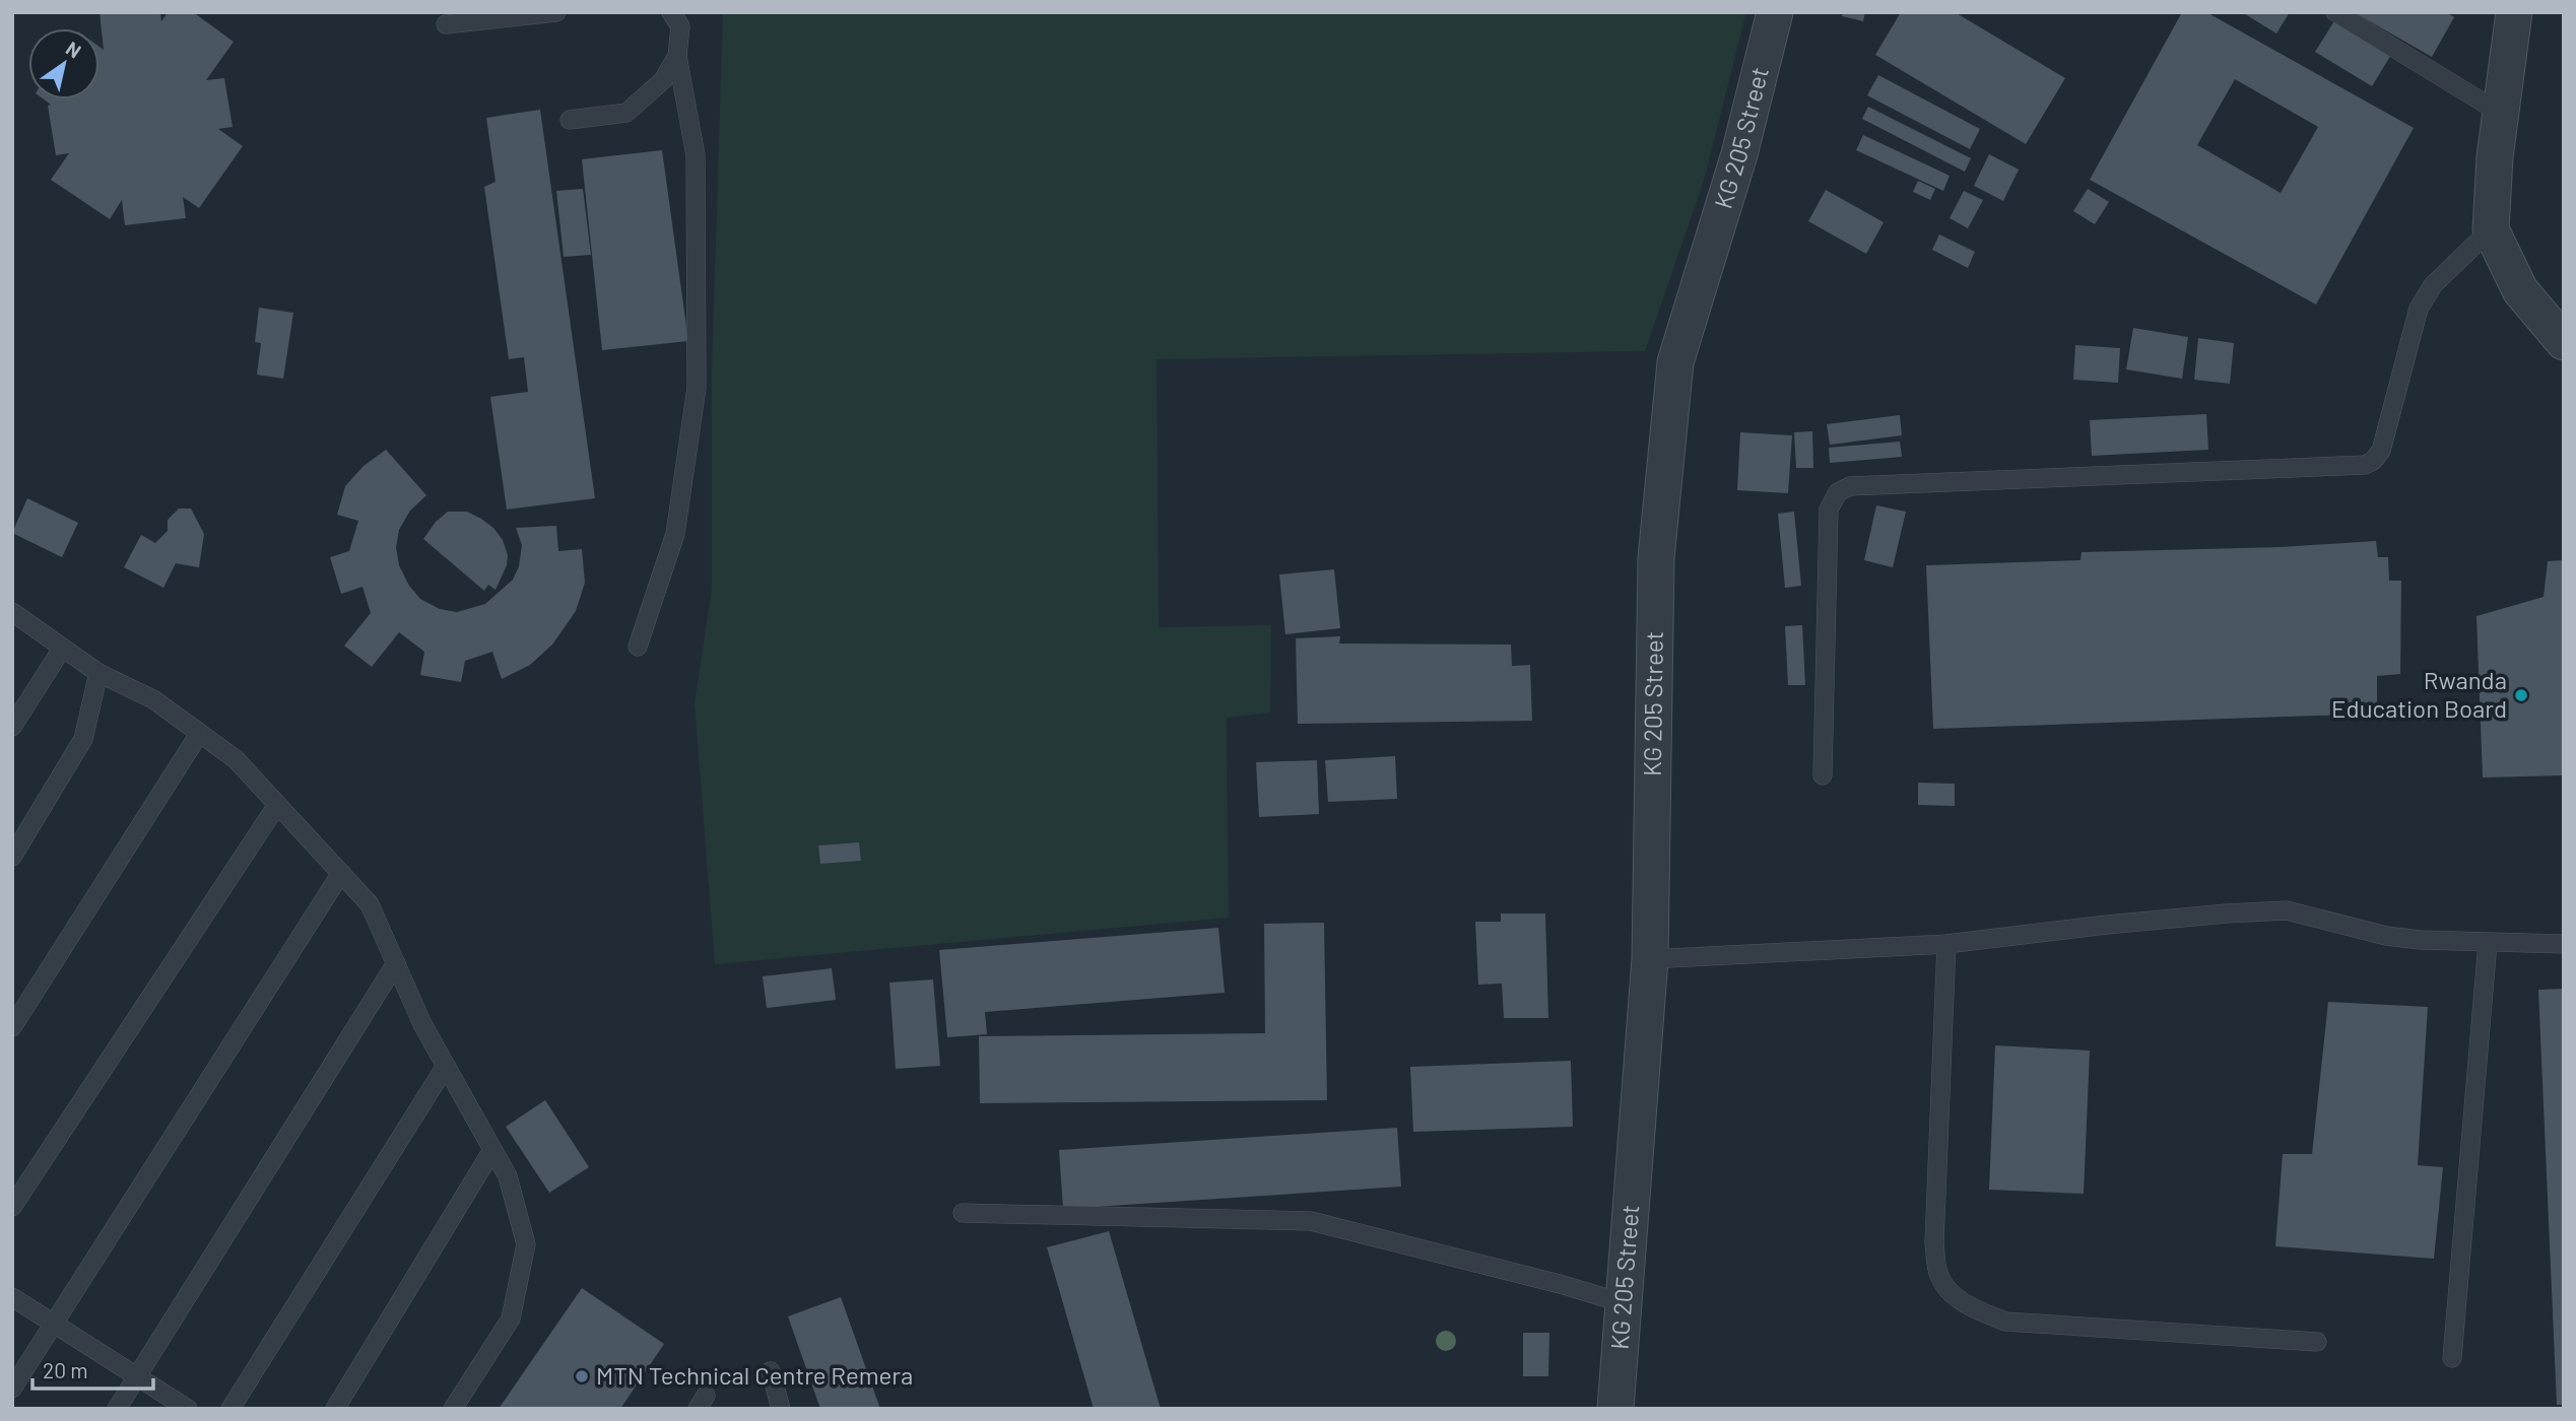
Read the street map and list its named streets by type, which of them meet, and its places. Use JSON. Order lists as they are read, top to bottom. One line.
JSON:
{"streets":{"street":["KG 205 Street"]},"places":["Rwanda Education Board","MTN Technical Centre Remera"],"scale_bar":"20 m","north":"top right"}
